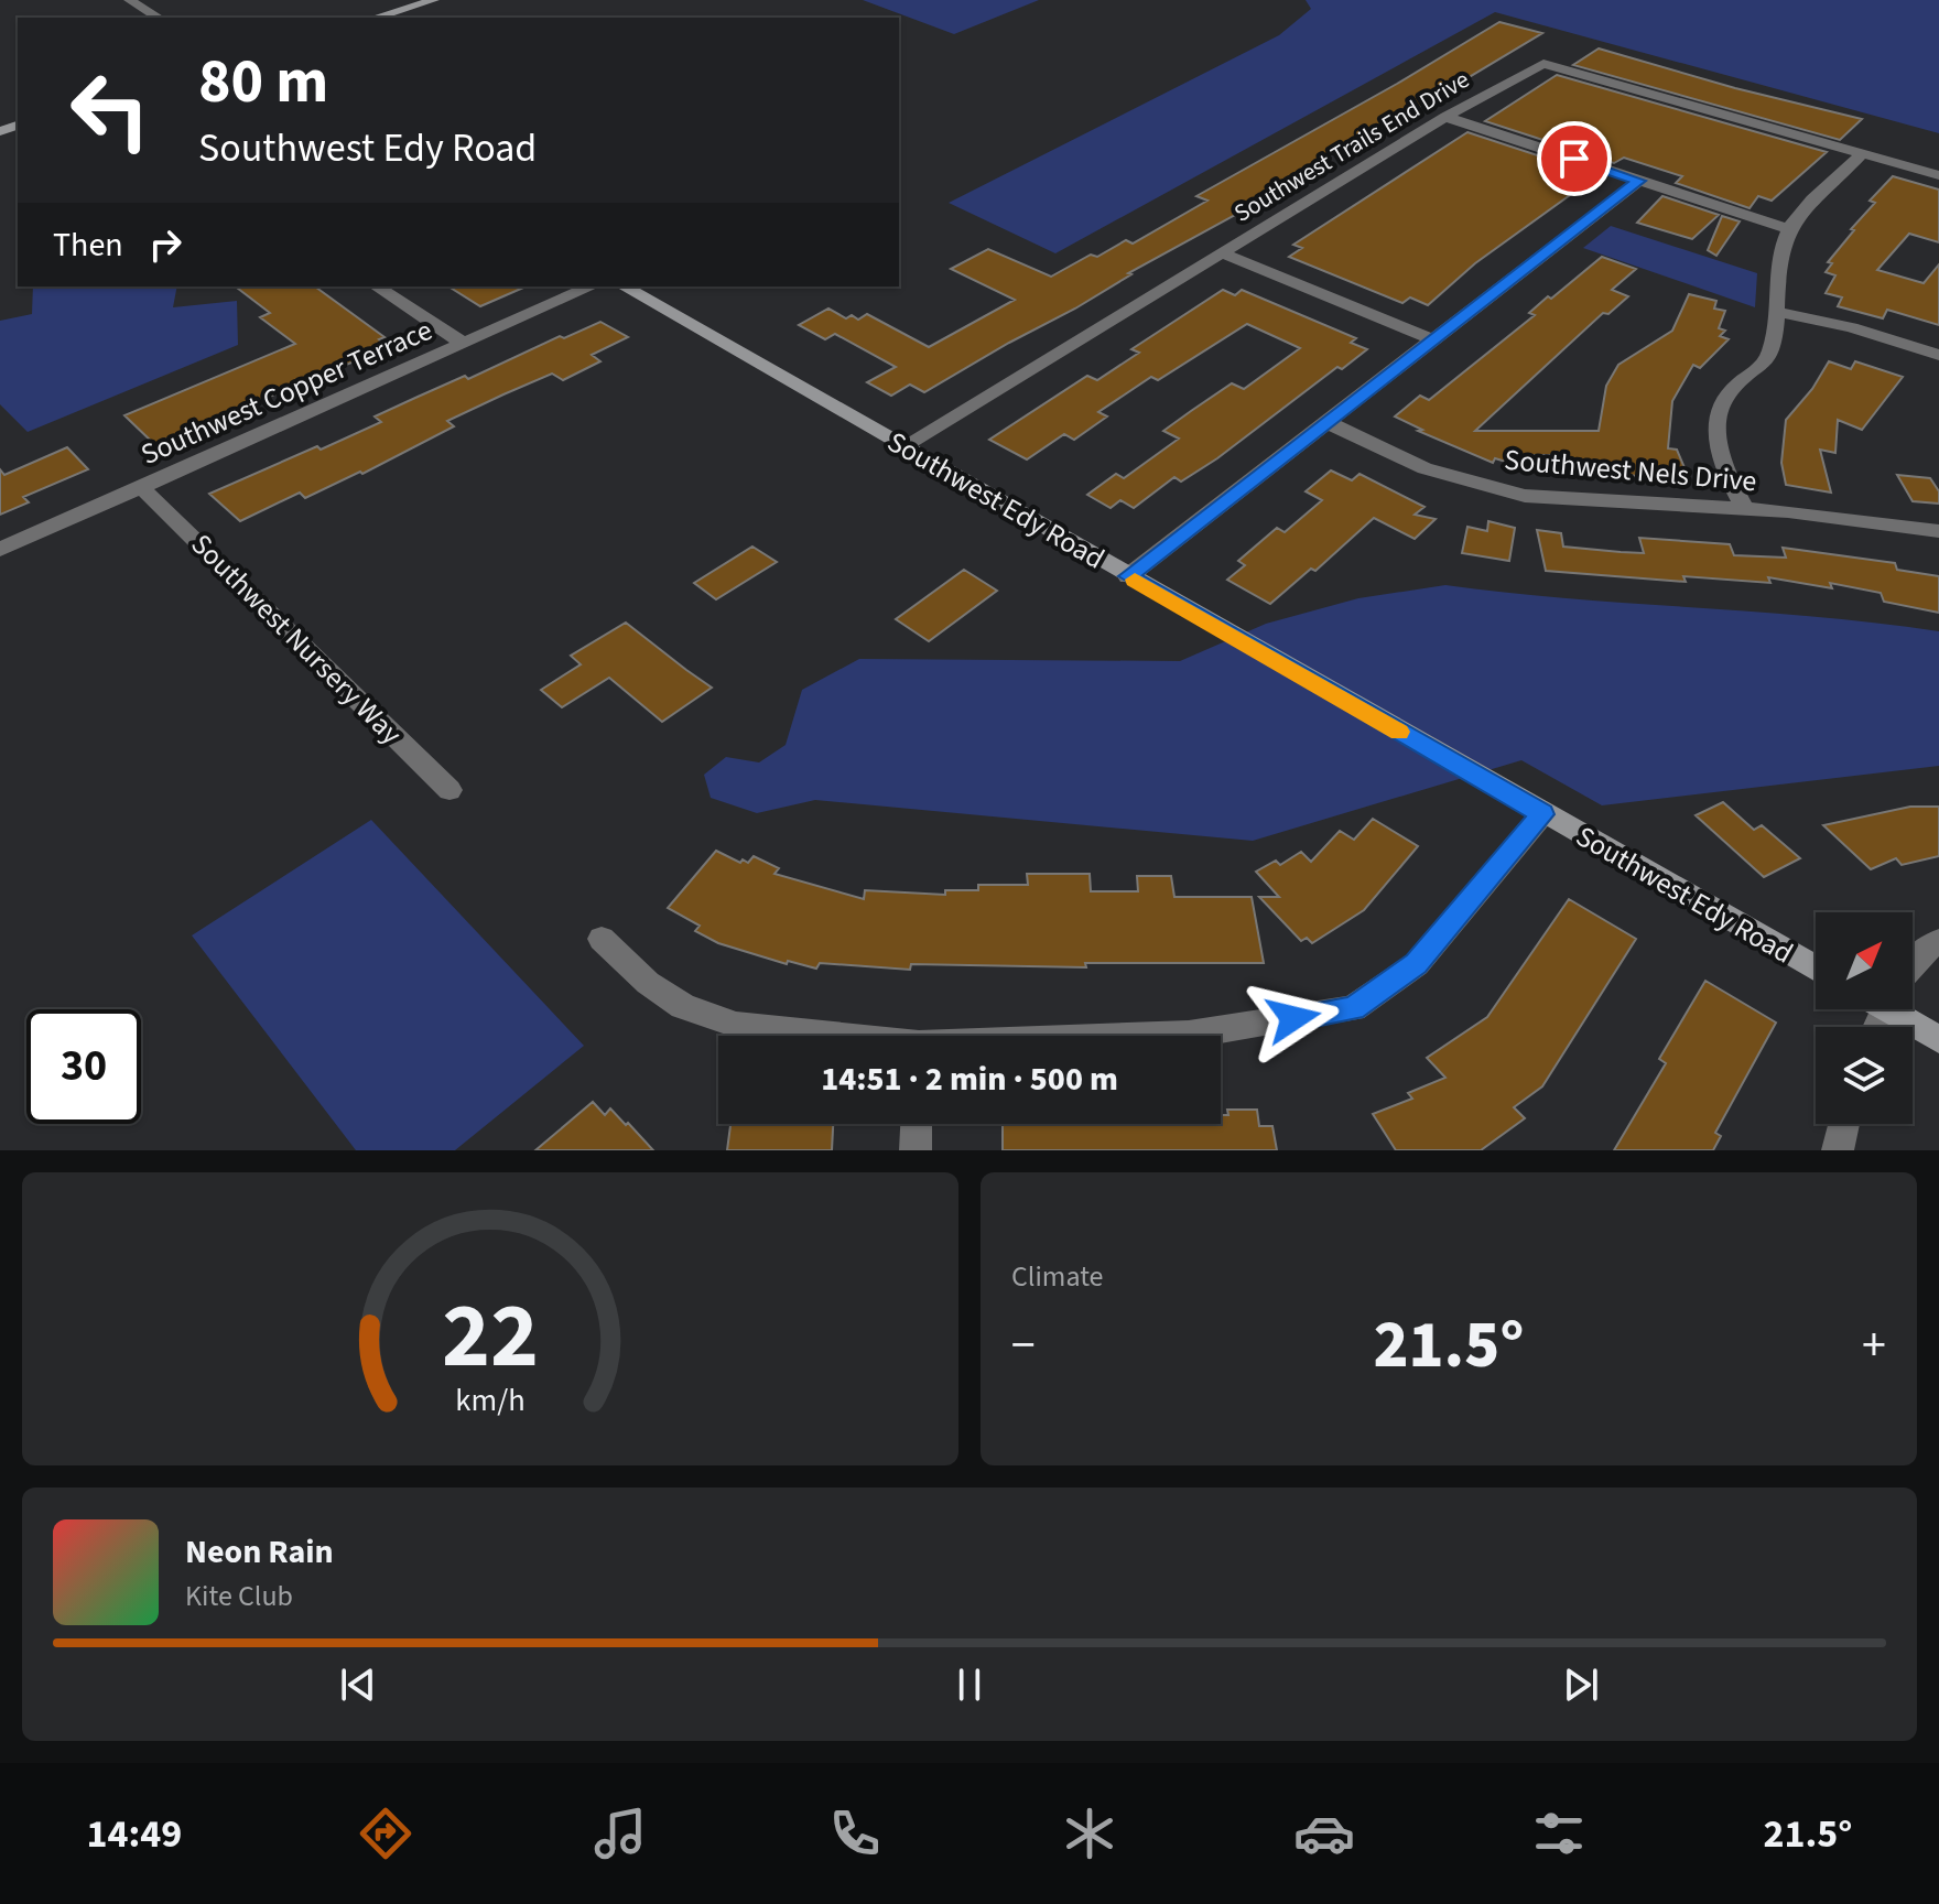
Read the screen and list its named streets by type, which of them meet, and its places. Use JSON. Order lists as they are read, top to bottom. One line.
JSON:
{"streets":{"main road":["Southwest Edy Road"],"street":["Southwest Trails End Drive","Southwest Copper Terrace","Southwest Nels Drive","Southwest Nursery Way"]},"crossings":[["Southwest Trails End Drive","Southwest Edy Road"],["Southwest Copper Terrace","Southwest Nursery Way"]],"north":"top right","page":{"turn":["80 m","Southwest Edy Road"],"then":"Then","limit":"30","trip":"14:51 · 2 min · 500 m","tile":"Climate","heat":["−","21.5°","+"],"song":["Neon Rain","Kite Club"],"tabs":["14:49","21.5°"],"gauge":["22","km/h"]}}
